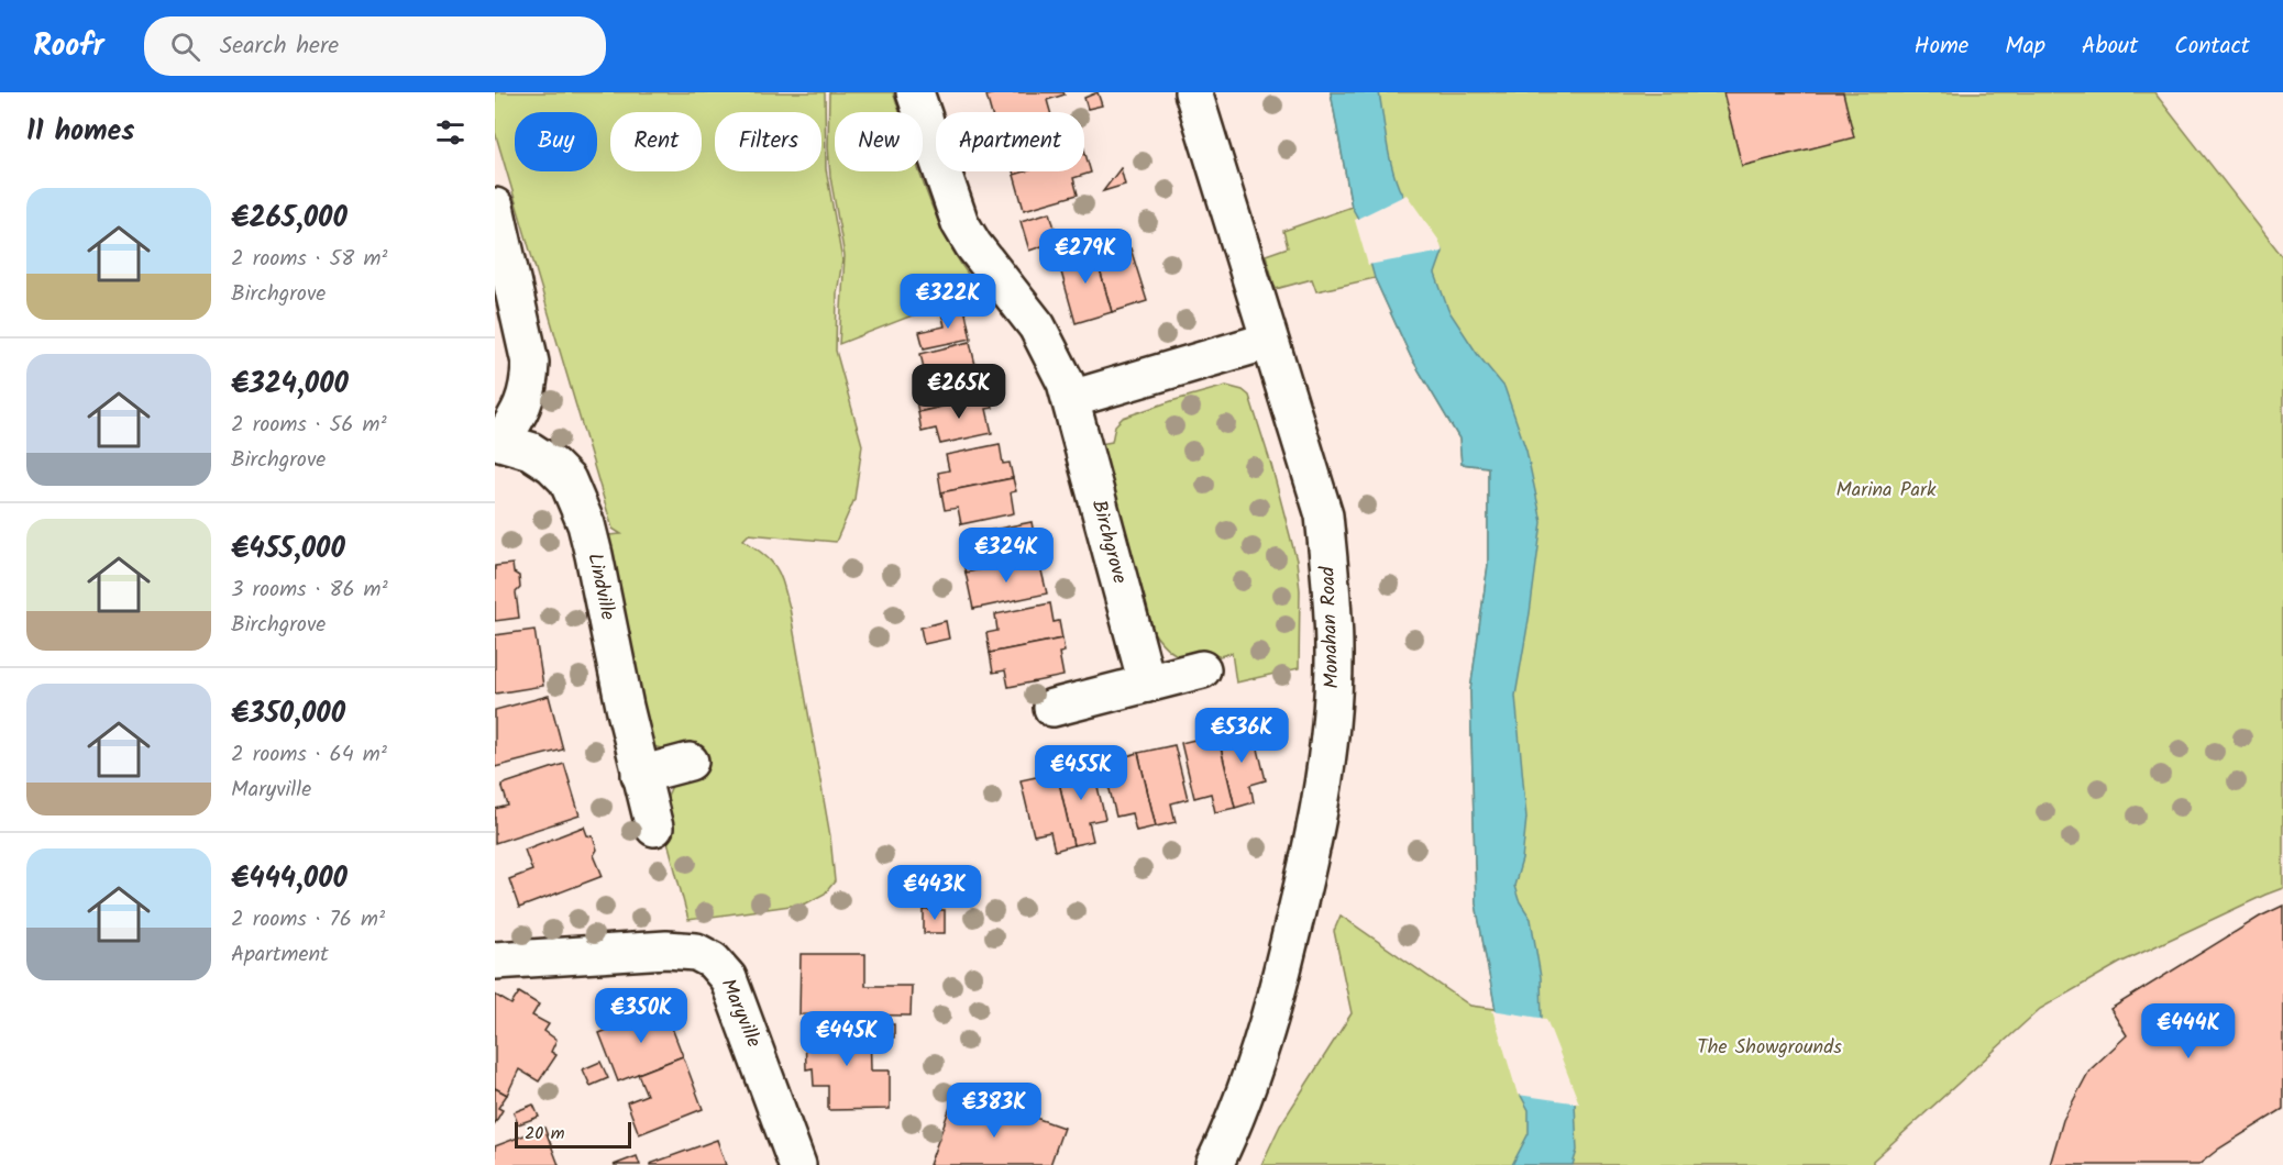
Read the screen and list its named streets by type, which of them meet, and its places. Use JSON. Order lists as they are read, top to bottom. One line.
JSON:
{"streets":{"street":["Birchgrove","Lindville","Monahan Road","Maryville"]},"parks":["Marina Park","The Showgrounds"],"scale_bar":"20 m","page":{"header":"Roofr","search":"Search here","nav":["Home","Map","About","Contact"],"heading":"11 homes","chip":["Buy","Rent","Filters","New","Apartment"],"list":[{"name":"€265,000","note":"2 rooms · 58 m² · Birchgrove"},{"name":"€324,000","note":"2 rooms · 56 m² · Birchgrove"},{"name":"€455,000","note":"3 rooms · 86 m² · Birchgrove"},{"name":"€350,000","note":"2 rooms · 64 m² · Maryville"},{"name":"€444,000","note":"2 rooms · 76 m² · Apartment"}],"price":["€279K","€322K","€265K","€324K","€536K","€455K","€443K","€350K","€444K","€445K","€383K"],"scale":"20 m"}}
